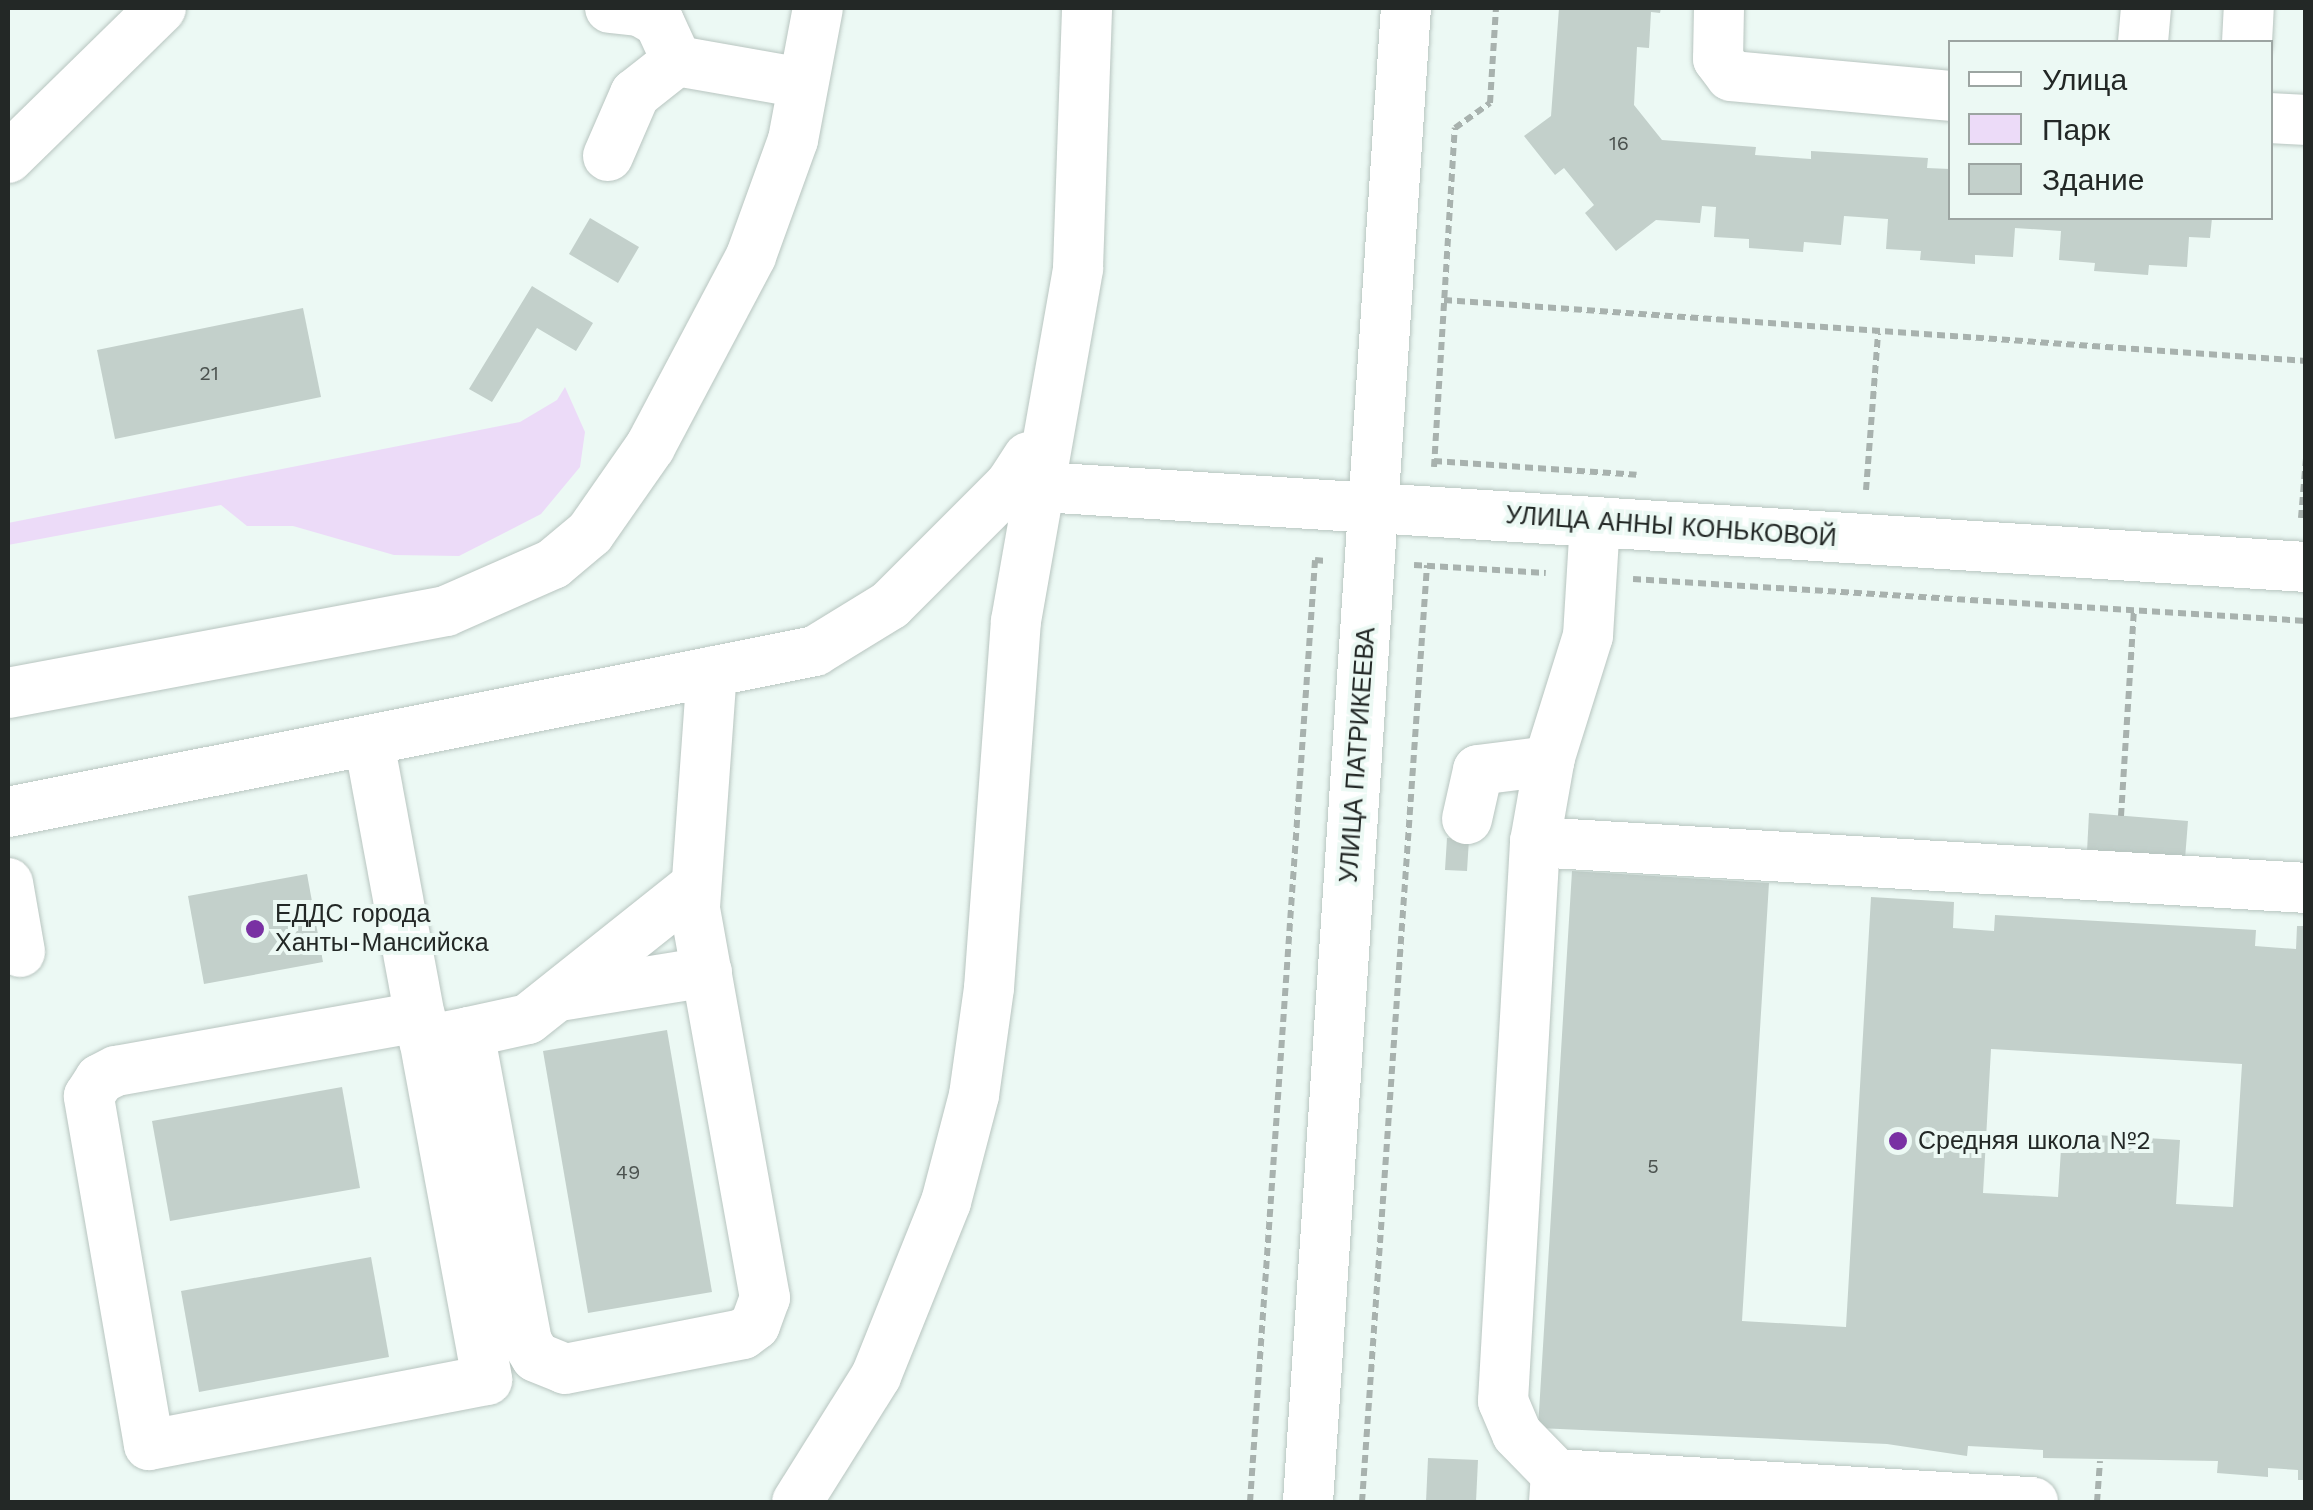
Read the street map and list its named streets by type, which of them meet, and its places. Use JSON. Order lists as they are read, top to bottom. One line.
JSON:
{"streets":{"street":["УЛИЦА АННЫ КОНЬКОВОЙ","УЛИЦА ПАТРИКЕЕВА"]},"crossings":[["УЛИЦА АННЫ КОНЬКОВОЙ","УЛИЦА ПАТРИКЕЕВА"]],"places":["ЕДДС города Ханты-Мансийска","Средняя школа №2"],"house_numbers":["16","21","5","49"],"legend":["Улица","Парк","Здание"]}
